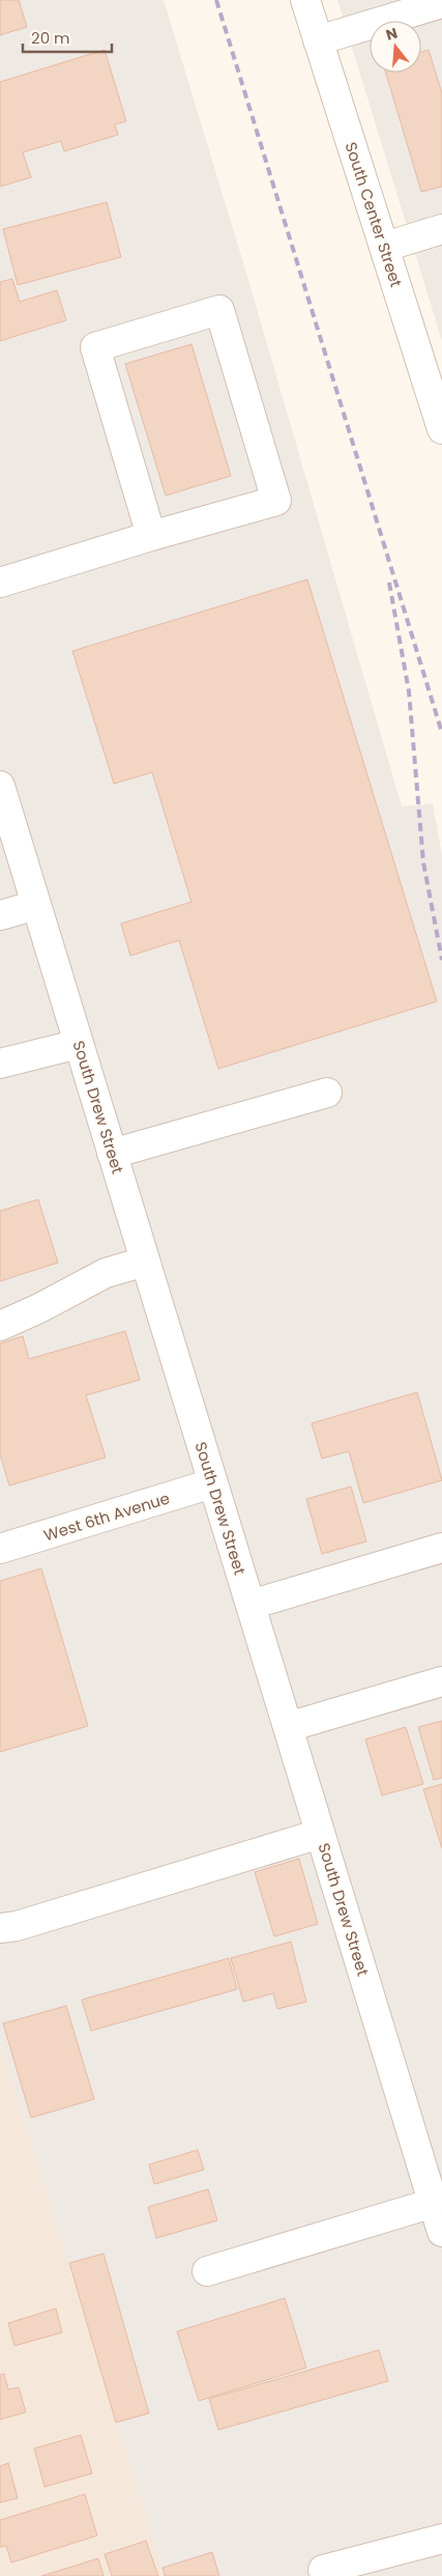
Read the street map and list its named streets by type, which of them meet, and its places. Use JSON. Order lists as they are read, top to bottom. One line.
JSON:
{"streets":{"street":["South Center Street","South Drew Street","West 6th Avenue"]},"crossings":[["South Drew Street","West 6th Avenue"]],"scale_bar":"20 m","north":"top"}
